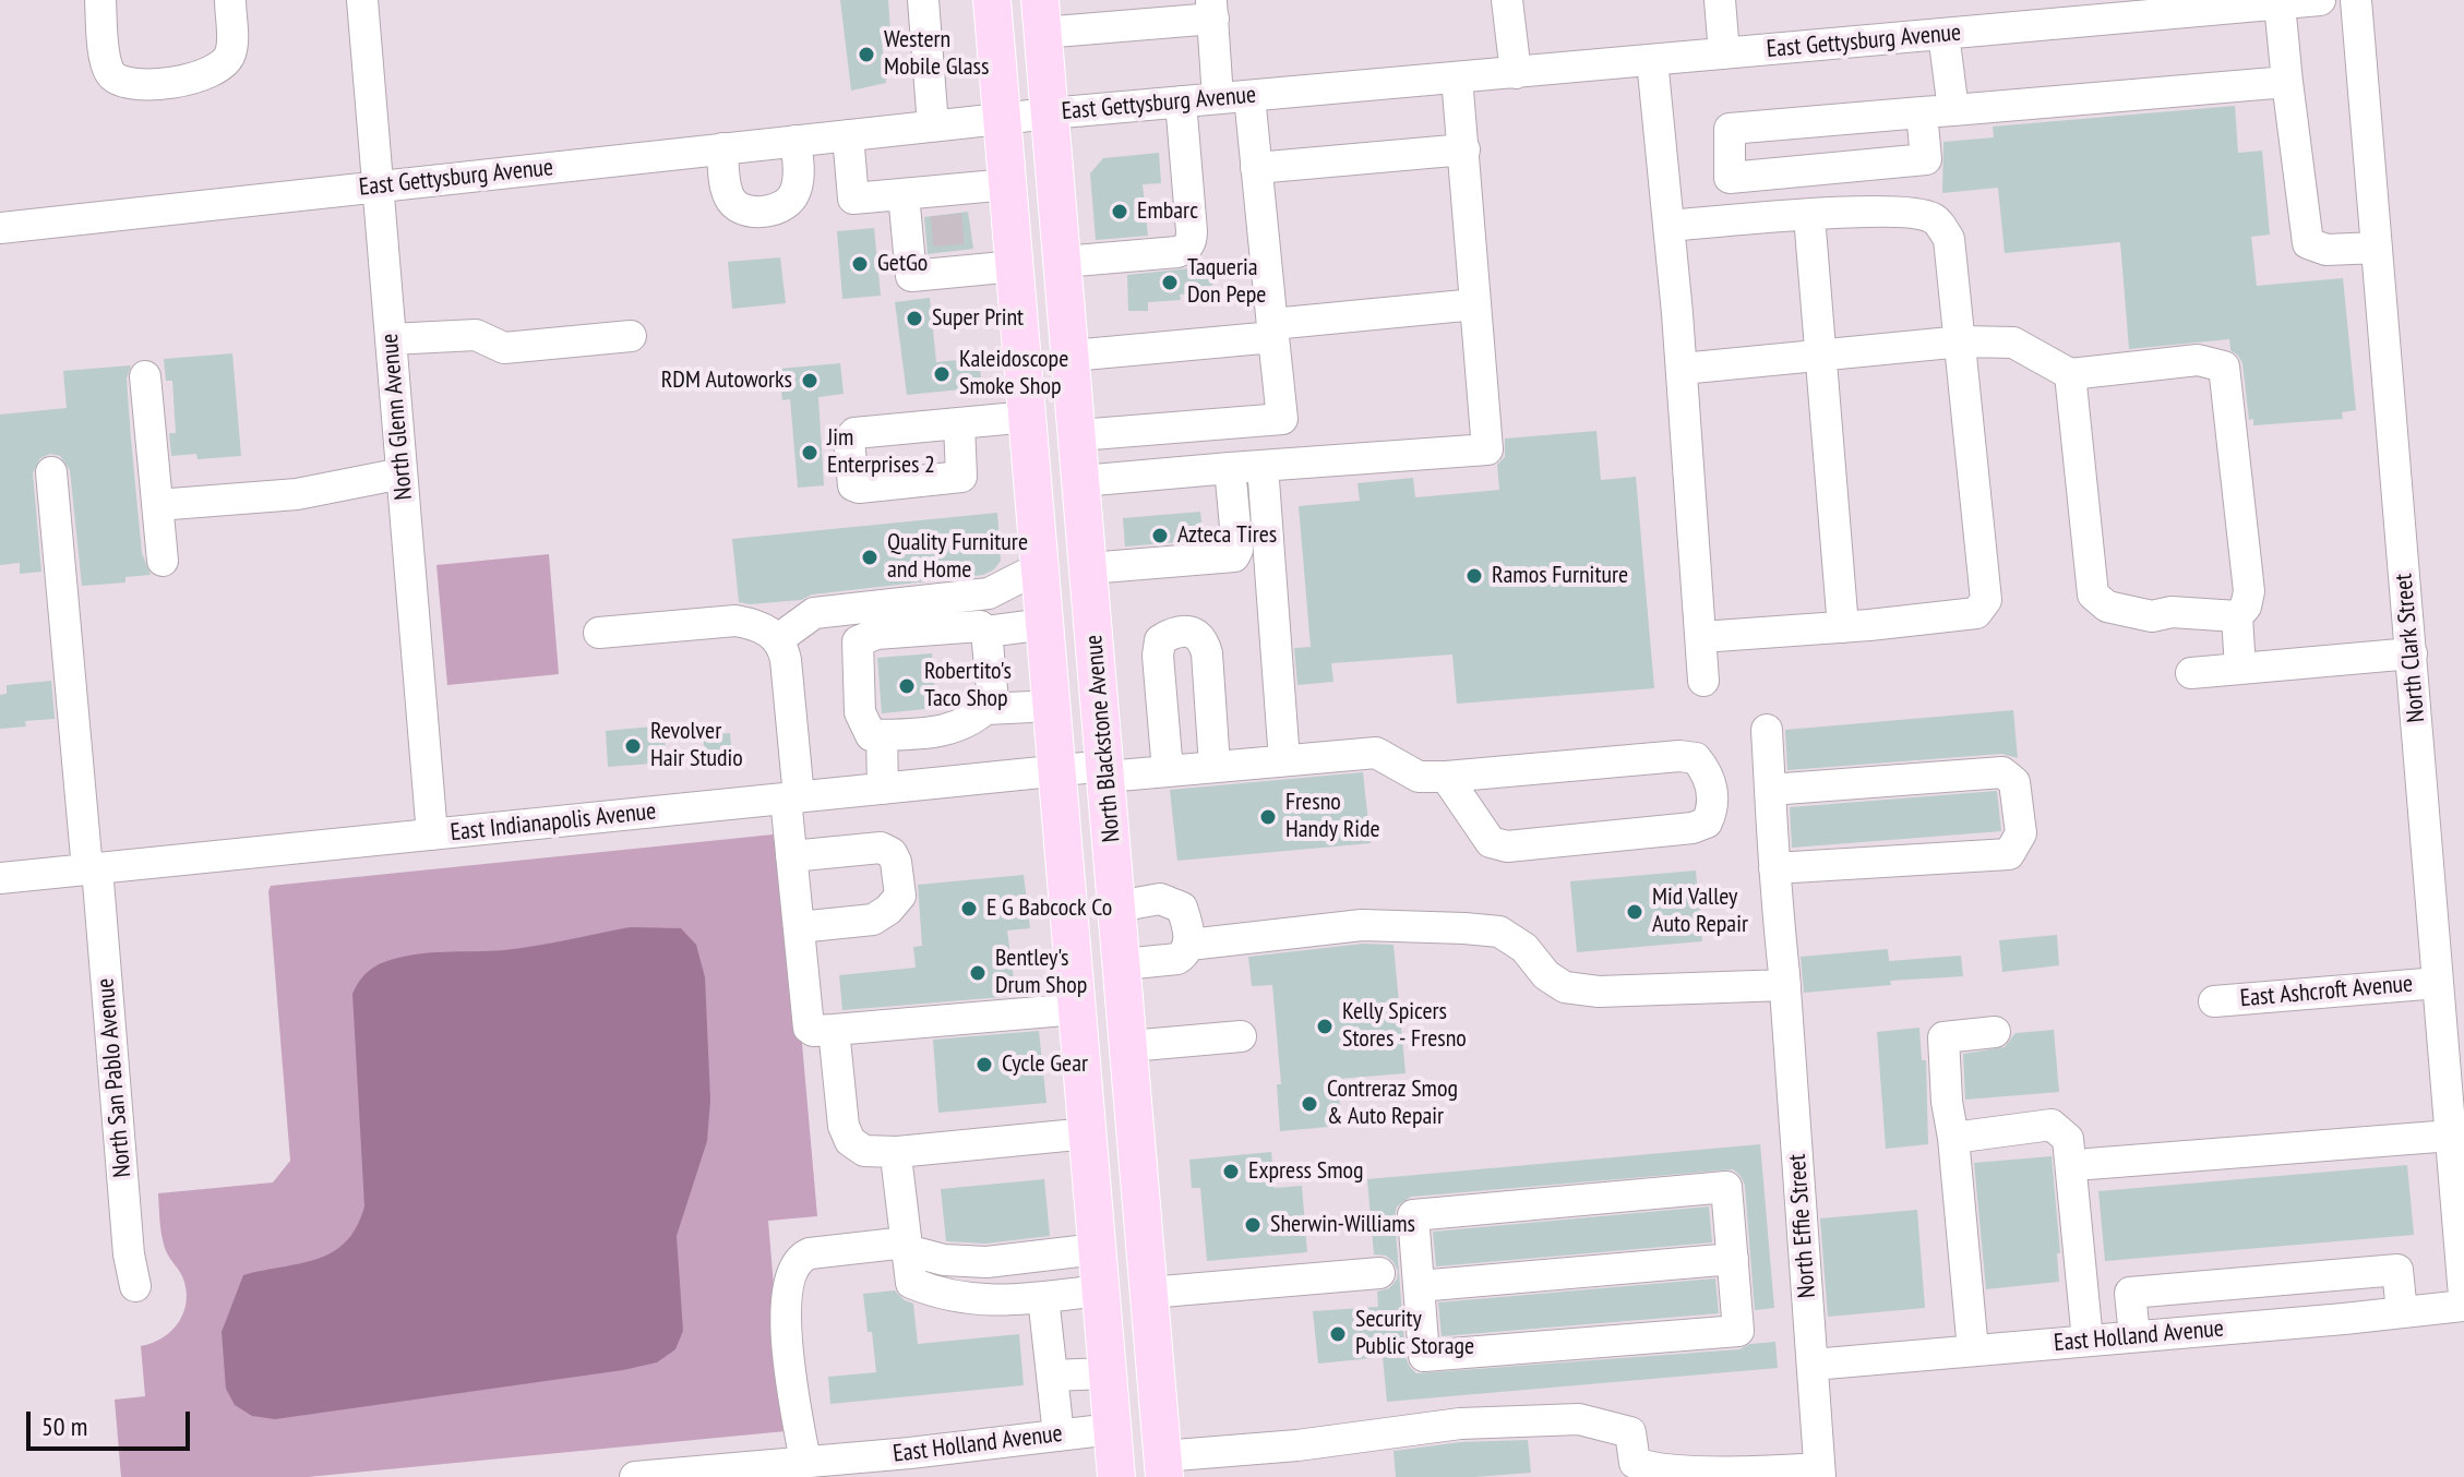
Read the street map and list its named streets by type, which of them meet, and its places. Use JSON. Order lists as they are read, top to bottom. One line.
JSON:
{"streets":{"main road":["North Blackstone Avenue"],"street":["East Gettysburg Avenue","North Glenn Avenue","North Clark Street","East Indianapolis Avenue","East Ashcroft Avenue","North San Pablo Avenue","North Effie Street","East Holland Avenue"]},"crossings":[["East Gettysburg Avenue","North Glenn Avenue"],["East Gettysburg Avenue","North Blackstone Avenue"],["North Glenn Avenue","East Indianapolis Avenue"],["North Clark Street","East Ashcroft Avenue"],["North Blackstone Avenue","East Indianapolis Avenue"],["North Blackstone Avenue","East Holland Avenue"],["East Indianapolis Avenue","North San Pablo Avenue"],["North Effie Street","East Holland Avenue"]],"places":["Western Mobile Glass","Embarc","GetGo","Taqueria Don Pepe","Super Print","Kaleidoscope Smoke Shop","RDM Autoworks","Jim Enterprises 2","Azteca Tires","Quality Furniture and Home","Ramos Furniture","Robertito's Taco Shop","Revolver Hair Studio","Fresno Handy Ride","E G Babcock Co","Mid Valley Auto Repair","Bentley's Drum Shop","Kelly Spicers Stores - Fresno","Cycle Gear","Contreraz Smog & Auto Repair","Express Smog","Sherwin-Williams","Security Public Storage"],"scale_bar":"50 m"}
